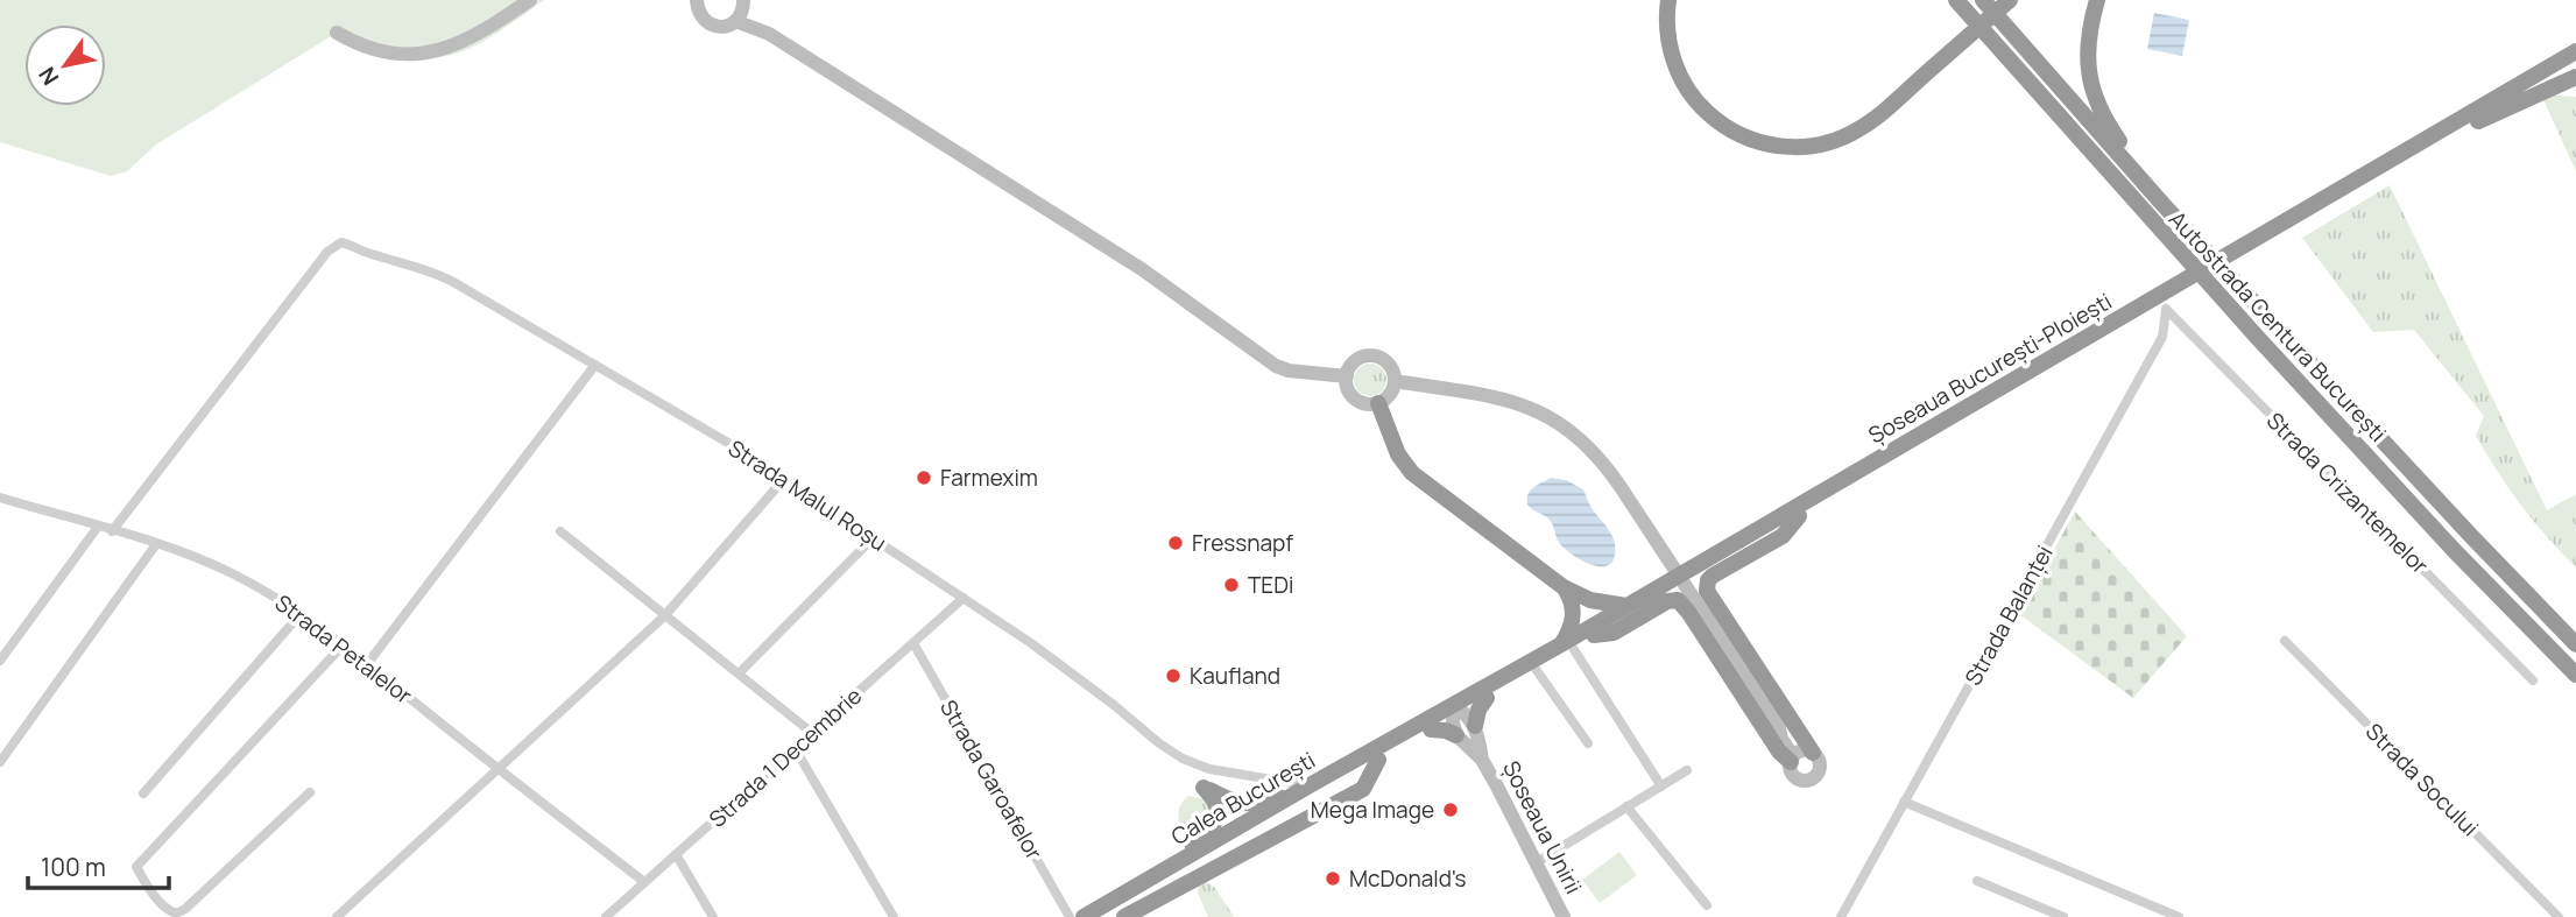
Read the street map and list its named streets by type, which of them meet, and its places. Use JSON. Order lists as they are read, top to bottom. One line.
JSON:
{"streets":{"highway":["Autostrada Centura București","Șoseaua București-Ploiești","Calea București"],"street":["Strada Crizantemelor","Strada Malul Roșu","Strada Balanței","Strada Petalelor","Strada 1 Decembrie","Strada Garoafelor","Strada Socului","Șoseaua Unirii"]},"crossings":[["Șoseaua București-Ploiești","Strada Crizantemelor"],["Șoseaua București-Ploiești","Strada Balanței"],["Șoseaua București-Ploiești","Calea București"],["Strada Crizantemelor","Strada Balanței"],["Strada Malul Roșu","Strada Petalelor"],["Strada Malul Roșu","Strada 1 Decembrie"],["Strada Malul Roșu","Calea București"],["Strada Petalelor","Strada 1 Decembrie"],["Strada 1 Decembrie","Strada Garoafelor"]],"places":["Farmexim","Fressnapf","TEDi","Kaufland","Mega Image","McDonald's"],"scale_bar":"100 m","north":"bottom left"}
